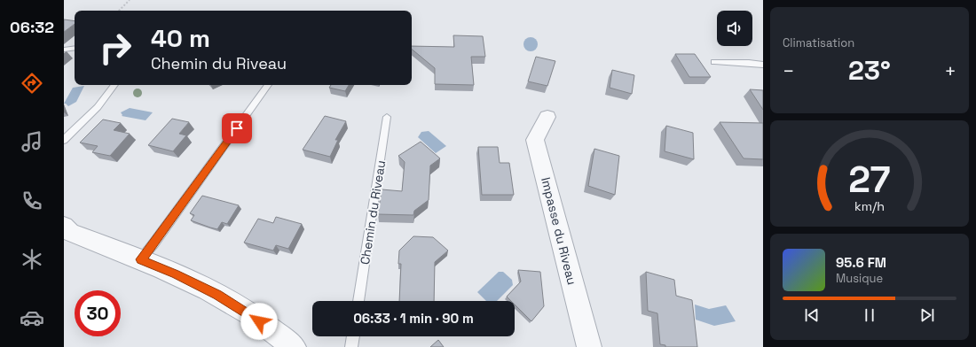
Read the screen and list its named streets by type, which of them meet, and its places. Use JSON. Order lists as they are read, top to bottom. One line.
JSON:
{"streets":{"street":["Impasse du Riveau"],"lane":["Chemin du Riveau"]},"page":{"tabs":"06:32","tile":"Climatisation","turn":["40 m","Chemin du Riveau"],"heat":["−","23°","+"],"song":["95.6 FM","Musique"],"limit":"30","trip":"06:33 · 1 min · 90 m","gauge":["27","km/h"]}}
